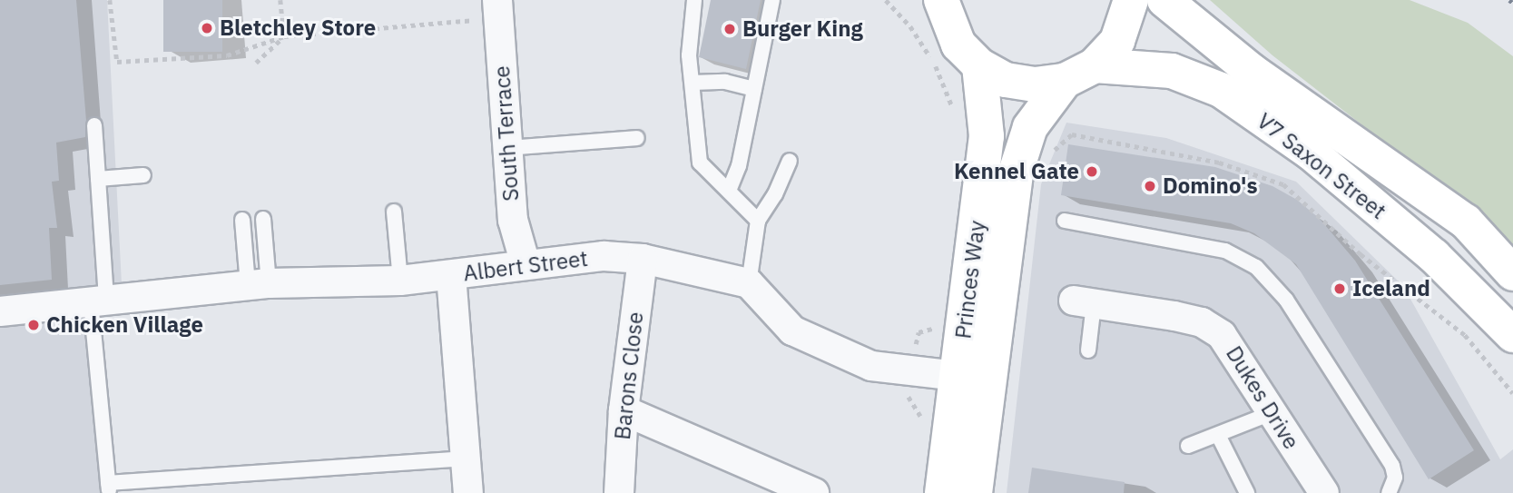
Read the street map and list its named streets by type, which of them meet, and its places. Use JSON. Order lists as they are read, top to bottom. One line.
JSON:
{"streets":{"main road":["V7 Saxon Street","Princes Way"],"street":["South Terrace","Albert Street","Barons Close","Dukes Drive"]},"crossings":[["South Terrace","Albert Street"],["Albert Street","Barons Close"]],"places":["Bletchley Store","Burger King","Kennel Gate","Domino's","Iceland","Chicken Village"]}
